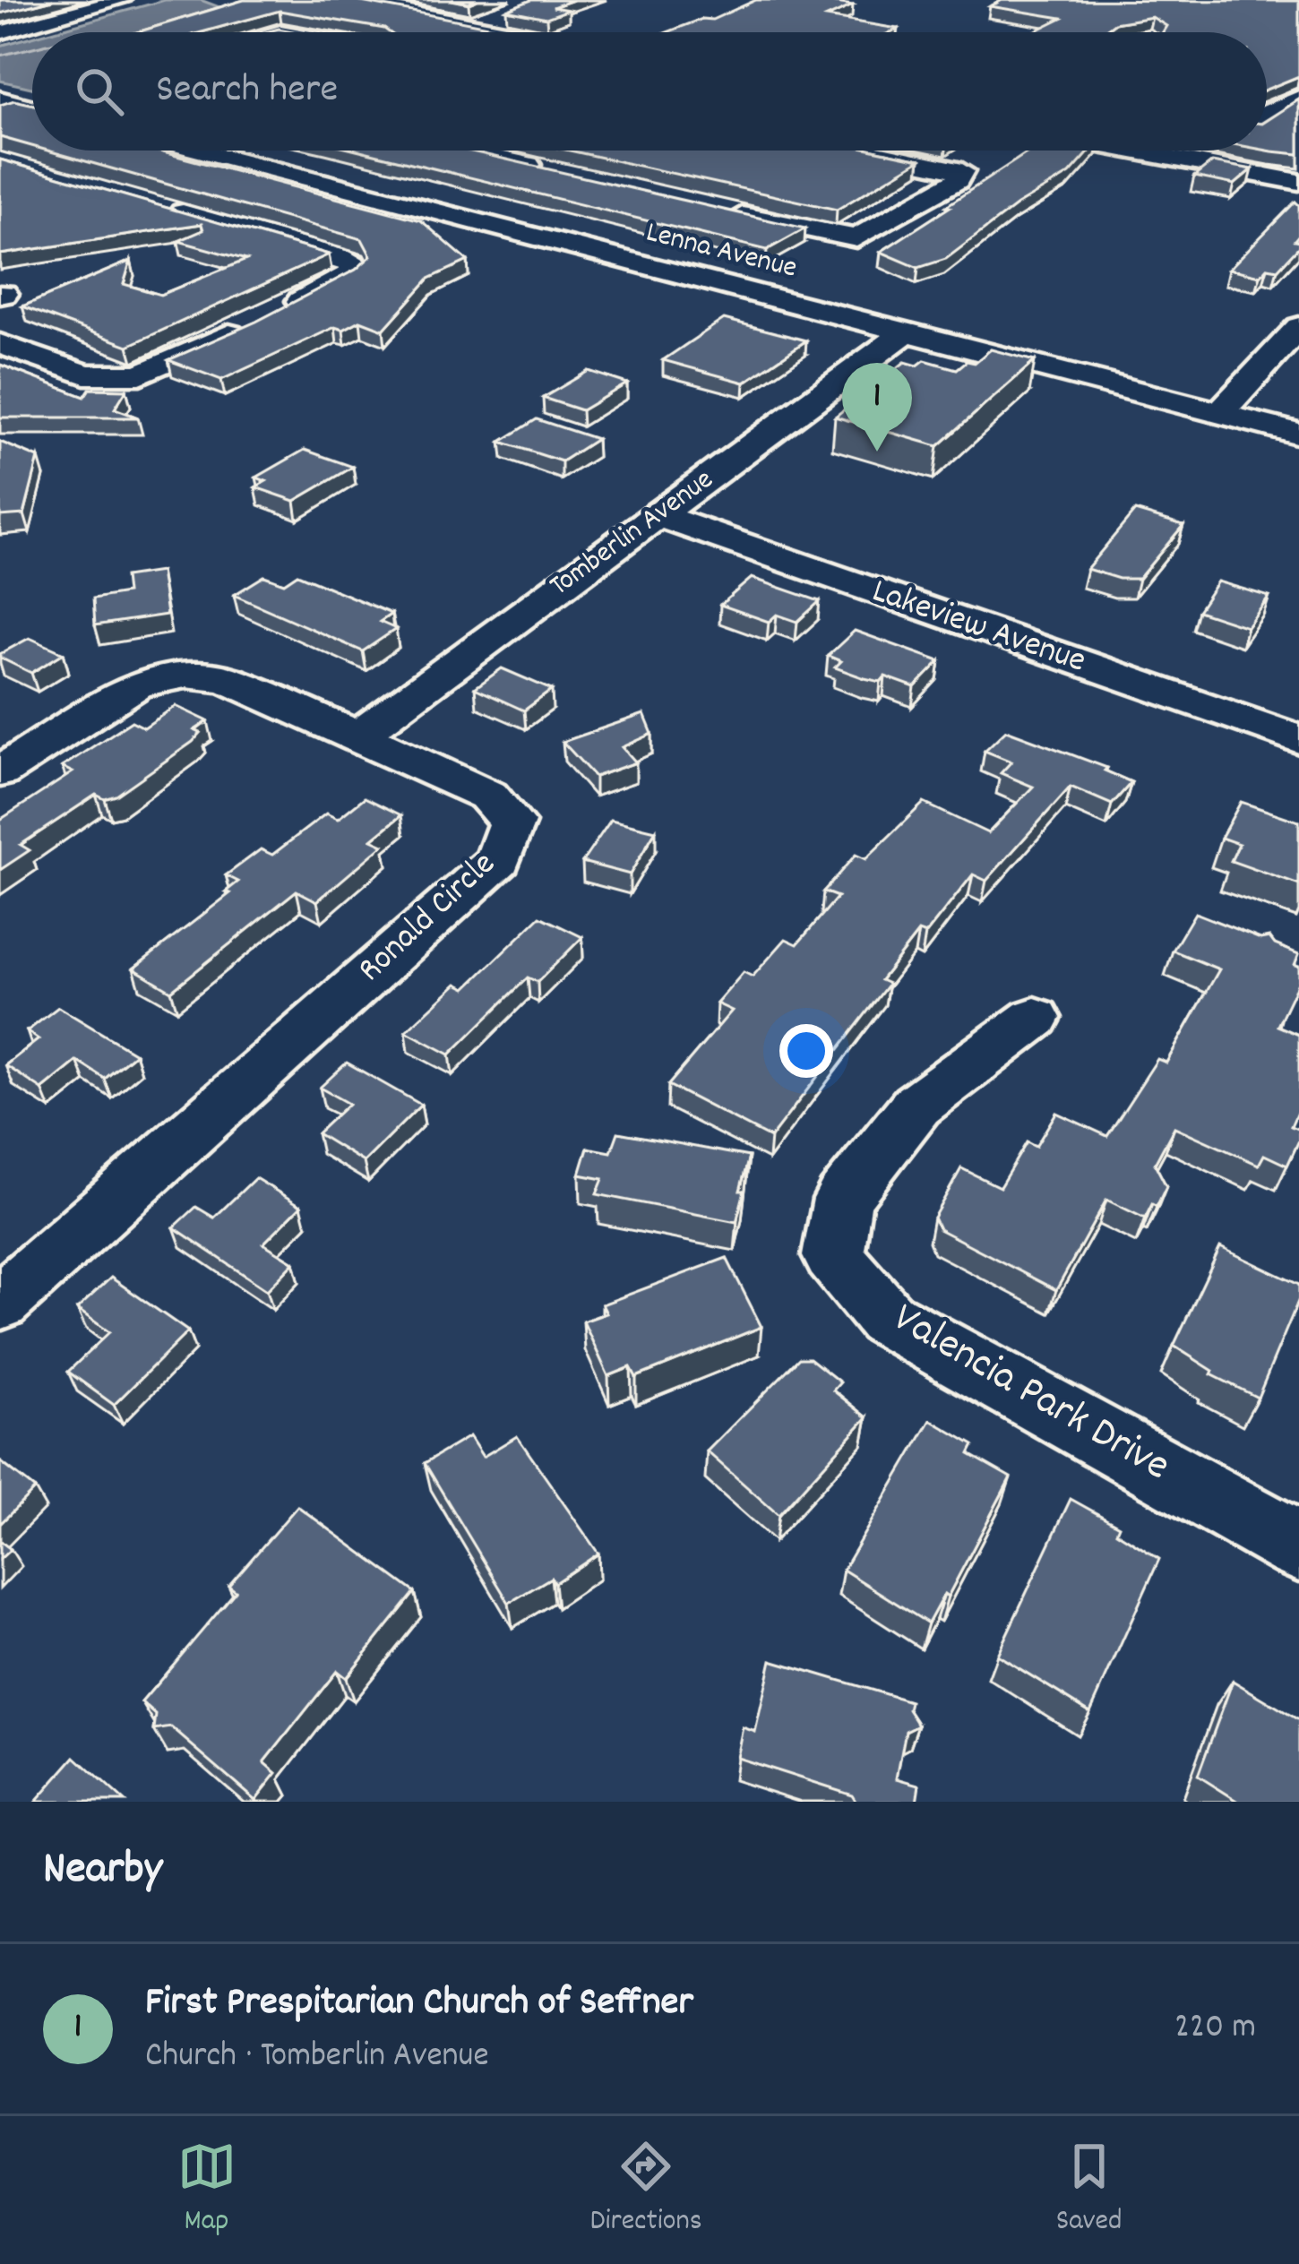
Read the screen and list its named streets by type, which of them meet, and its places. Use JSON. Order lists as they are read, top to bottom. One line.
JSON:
{"streets":{"street":["Lenna Avenue","Tomberlin Avenue","Lakeview Avenue","Ronald Circle","Valencia Park Drive"]},"crossings":[["Lenna Avenue","Tomberlin Avenue"],["Tomberlin Avenue","Lakeview Avenue"],["Tomberlin Avenue","Ronald Circle"]],"page":{"search":"Search here","pins":"1","heading":"Nearby","list":[{"mark":"1","name":"First Prespitarian Church of Seffner","note":"Church · Tomberlin Avenue","value":"220 m"}],"nav":["Map","Directions","Saved"]}}
